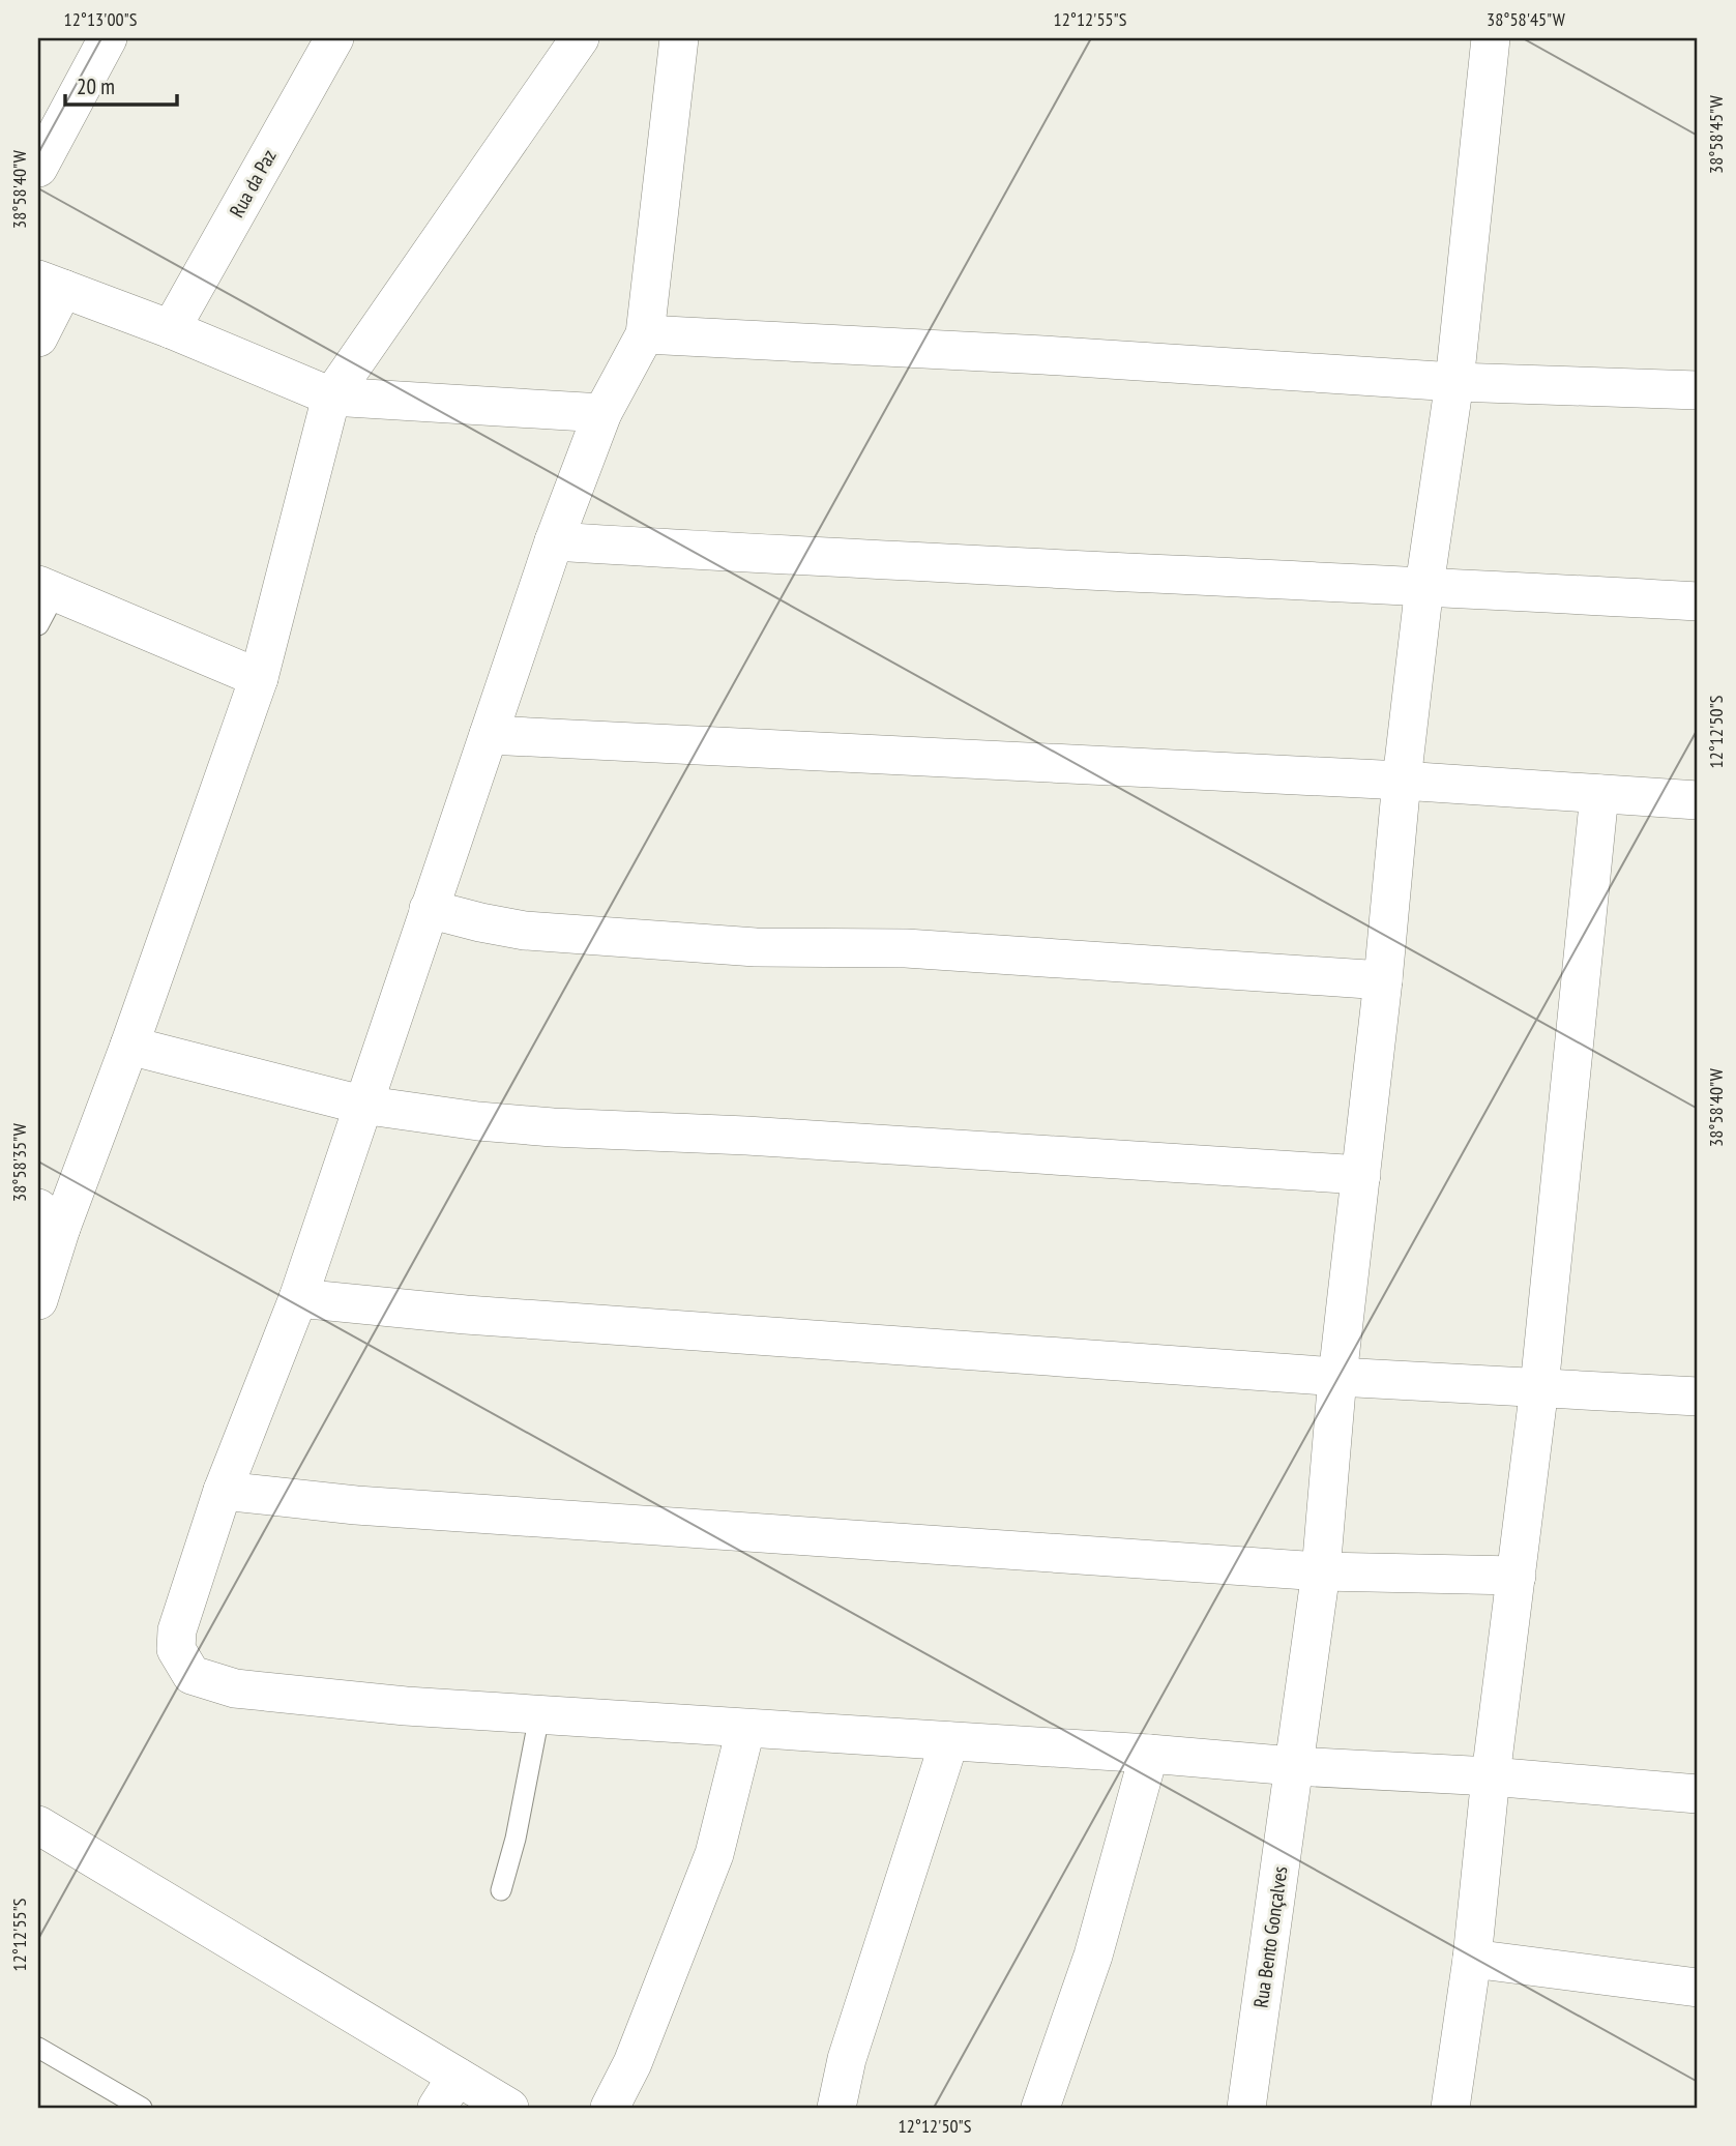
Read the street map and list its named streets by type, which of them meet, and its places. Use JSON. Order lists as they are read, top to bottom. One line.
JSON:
{"streets":{"street":["Rua da Paz","Rua Bento Gonçalves"]},"scale_bar":"20 m","coordinates":["12°13'00\"S","12°12'55\"S","38°58'45\"W","38°58'40\"W","12°12'50\"S","38°58'35\"W"]}
